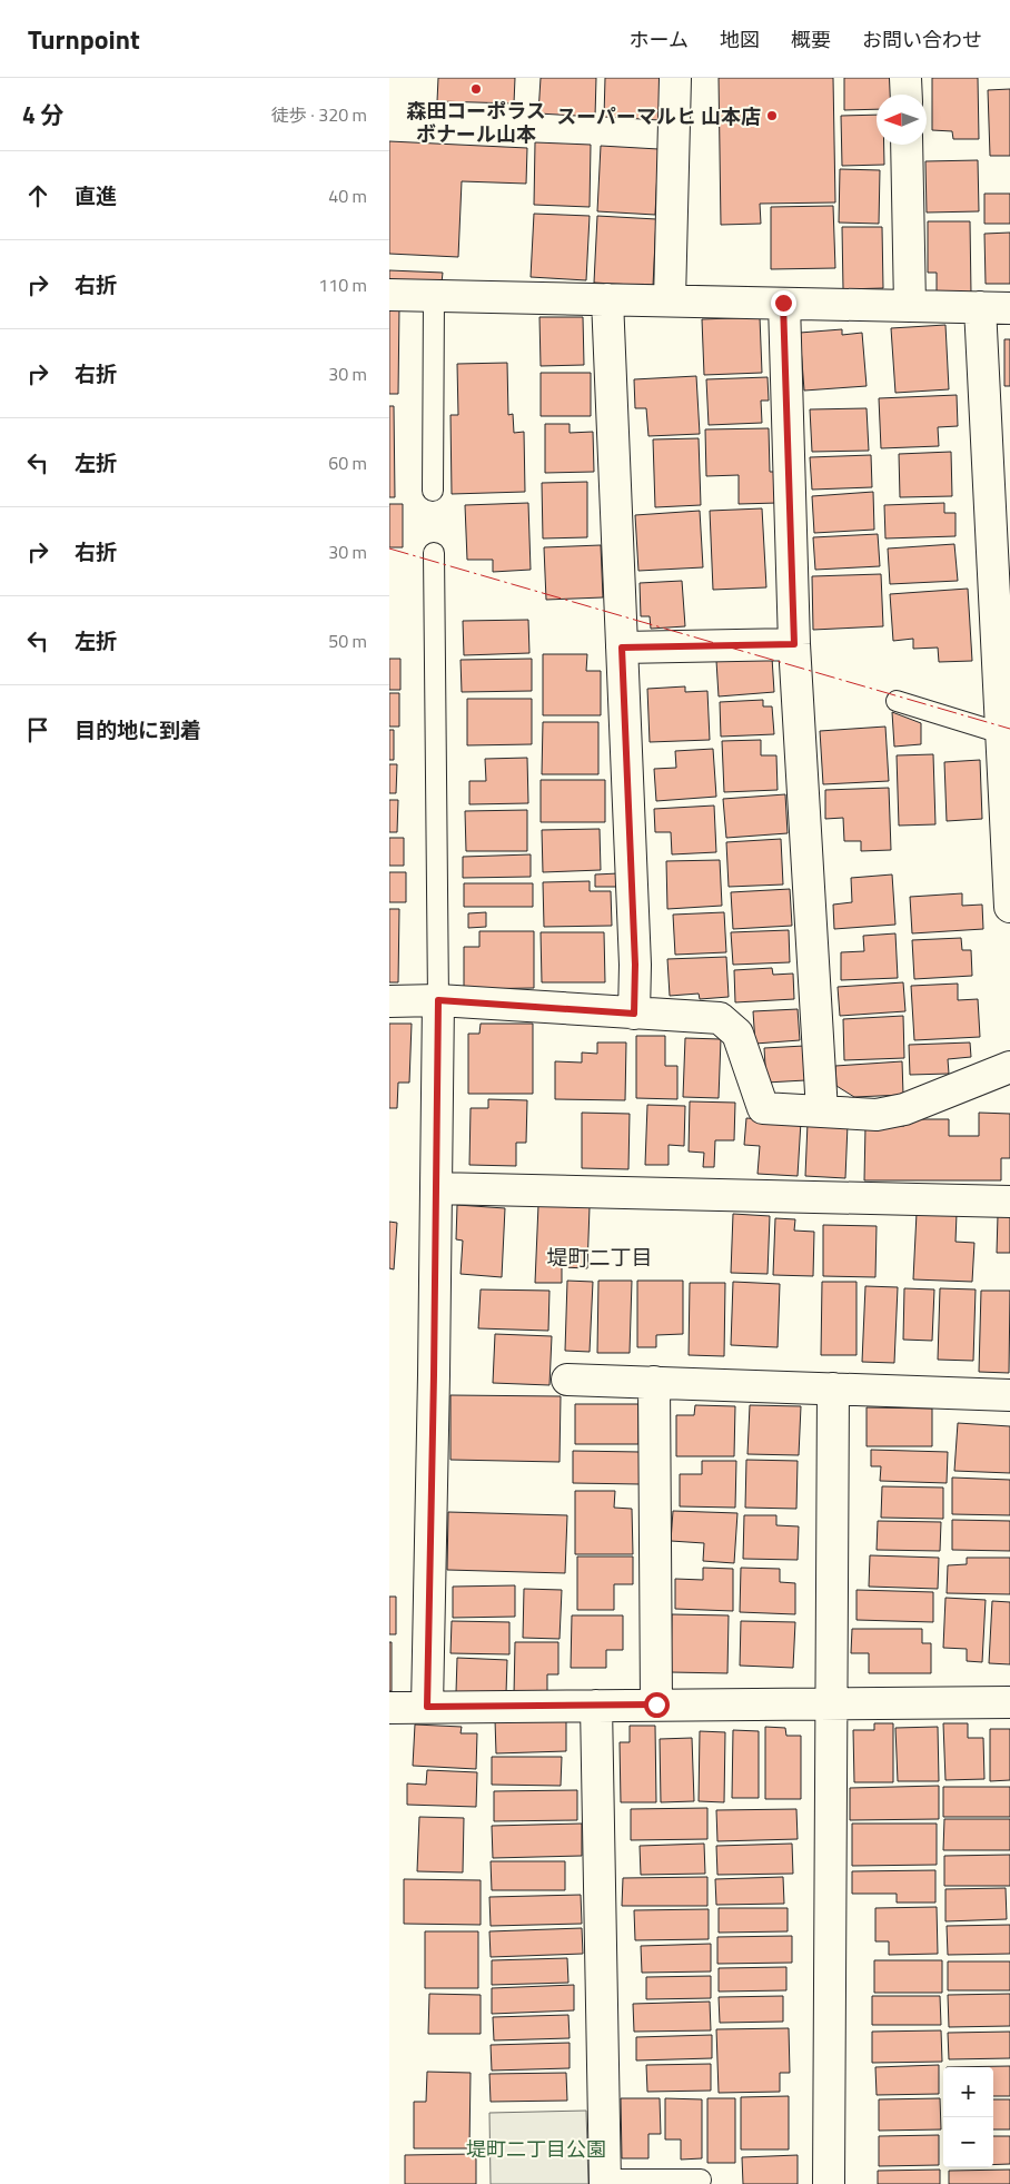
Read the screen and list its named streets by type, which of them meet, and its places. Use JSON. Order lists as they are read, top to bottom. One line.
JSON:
{"districts":["堤町二丁目"],"parks":["堤町二丁目公園"],"places":["森田コーポラス ボナール山本","スーパーマルヒ 山本店"],"north":"left","page":{"header":"Turnpoint","nav":["ホーム","地図","概要","お問い合わせ"],"heading":["4 分","徒歩 · 320 m"],"list":[["直進","40 m"],["右折","110 m"],["右折","30 m"],["左折","60 m"],["右折","30 m"],["左折","50 m"],"目的地に到着"],"map_buttons":["+","−"]}}
